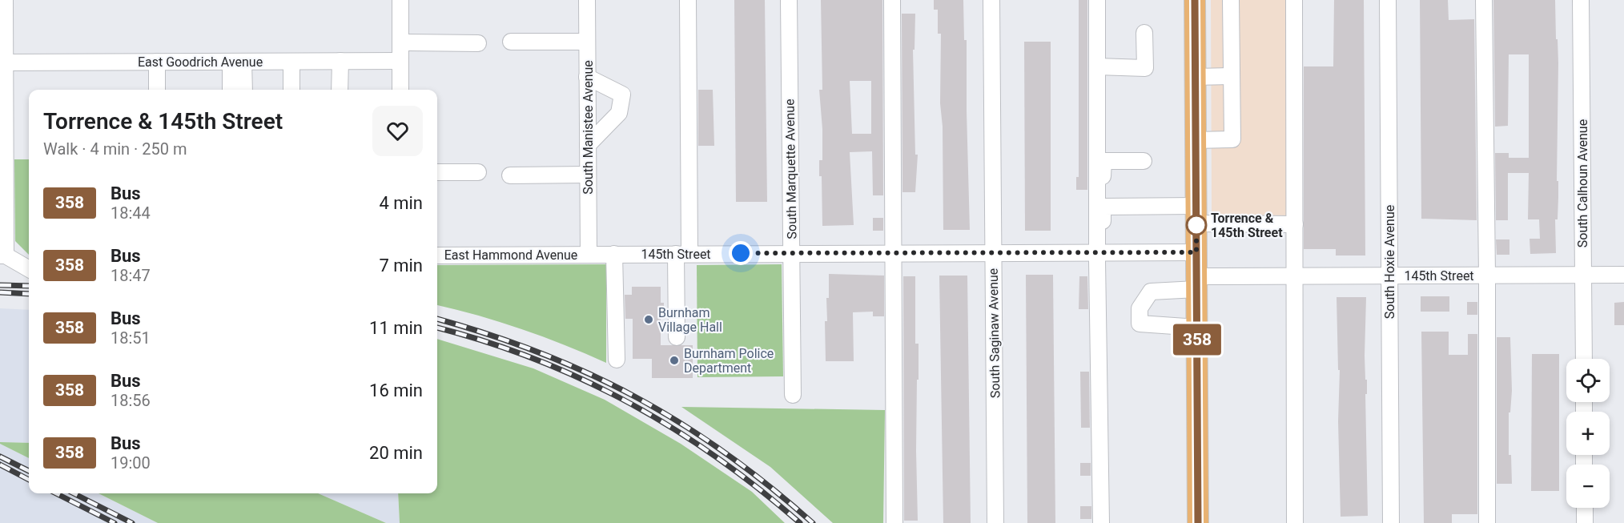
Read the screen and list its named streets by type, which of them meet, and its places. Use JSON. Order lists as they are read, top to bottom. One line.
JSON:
{"streets":{"street":["East Goodrich Avenue","South Manistee Avenue","South Marquette Avenue","South Calhoun Avenue","145th Street","East Hammond Avenue","South Hoxie Avenue","South Saginaw Avenue"]},"crossings":[["South Manistee Avenue","145th Street"],["South Manistee Avenue","East Hammond Avenue"],["South Marquette Avenue","145th Street"],["South Calhoun Avenue","145th Street"],["145th Street","East Hammond Avenue"],["145th Street","South Hoxie Avenue"],["145th Street","South Saginaw Avenue"]],"places":["Torrence & 145th Street","Burnham Village Hall","Burnham Police Department"],"lines":["bus line 358"],"page":{"on_map":"358","heading":["Torrence & 145th Street","Walk · 4 min · 250 m"],"list":[{"mark":"358","name":"Bus","note":"18:44","value":"4 min"},{"mark":"358","name":"Bus","note":"18:47","value":"7 min"},{"mark":"358","name":"Bus","note":"18:51","value":"11 min"},{"mark":"358","name":"Bus","note":"18:56","value":"16 min"},{"mark":"358","name":"Bus","note":"19:00","value":"20 min"}],"map_buttons":["+","−"]}}
